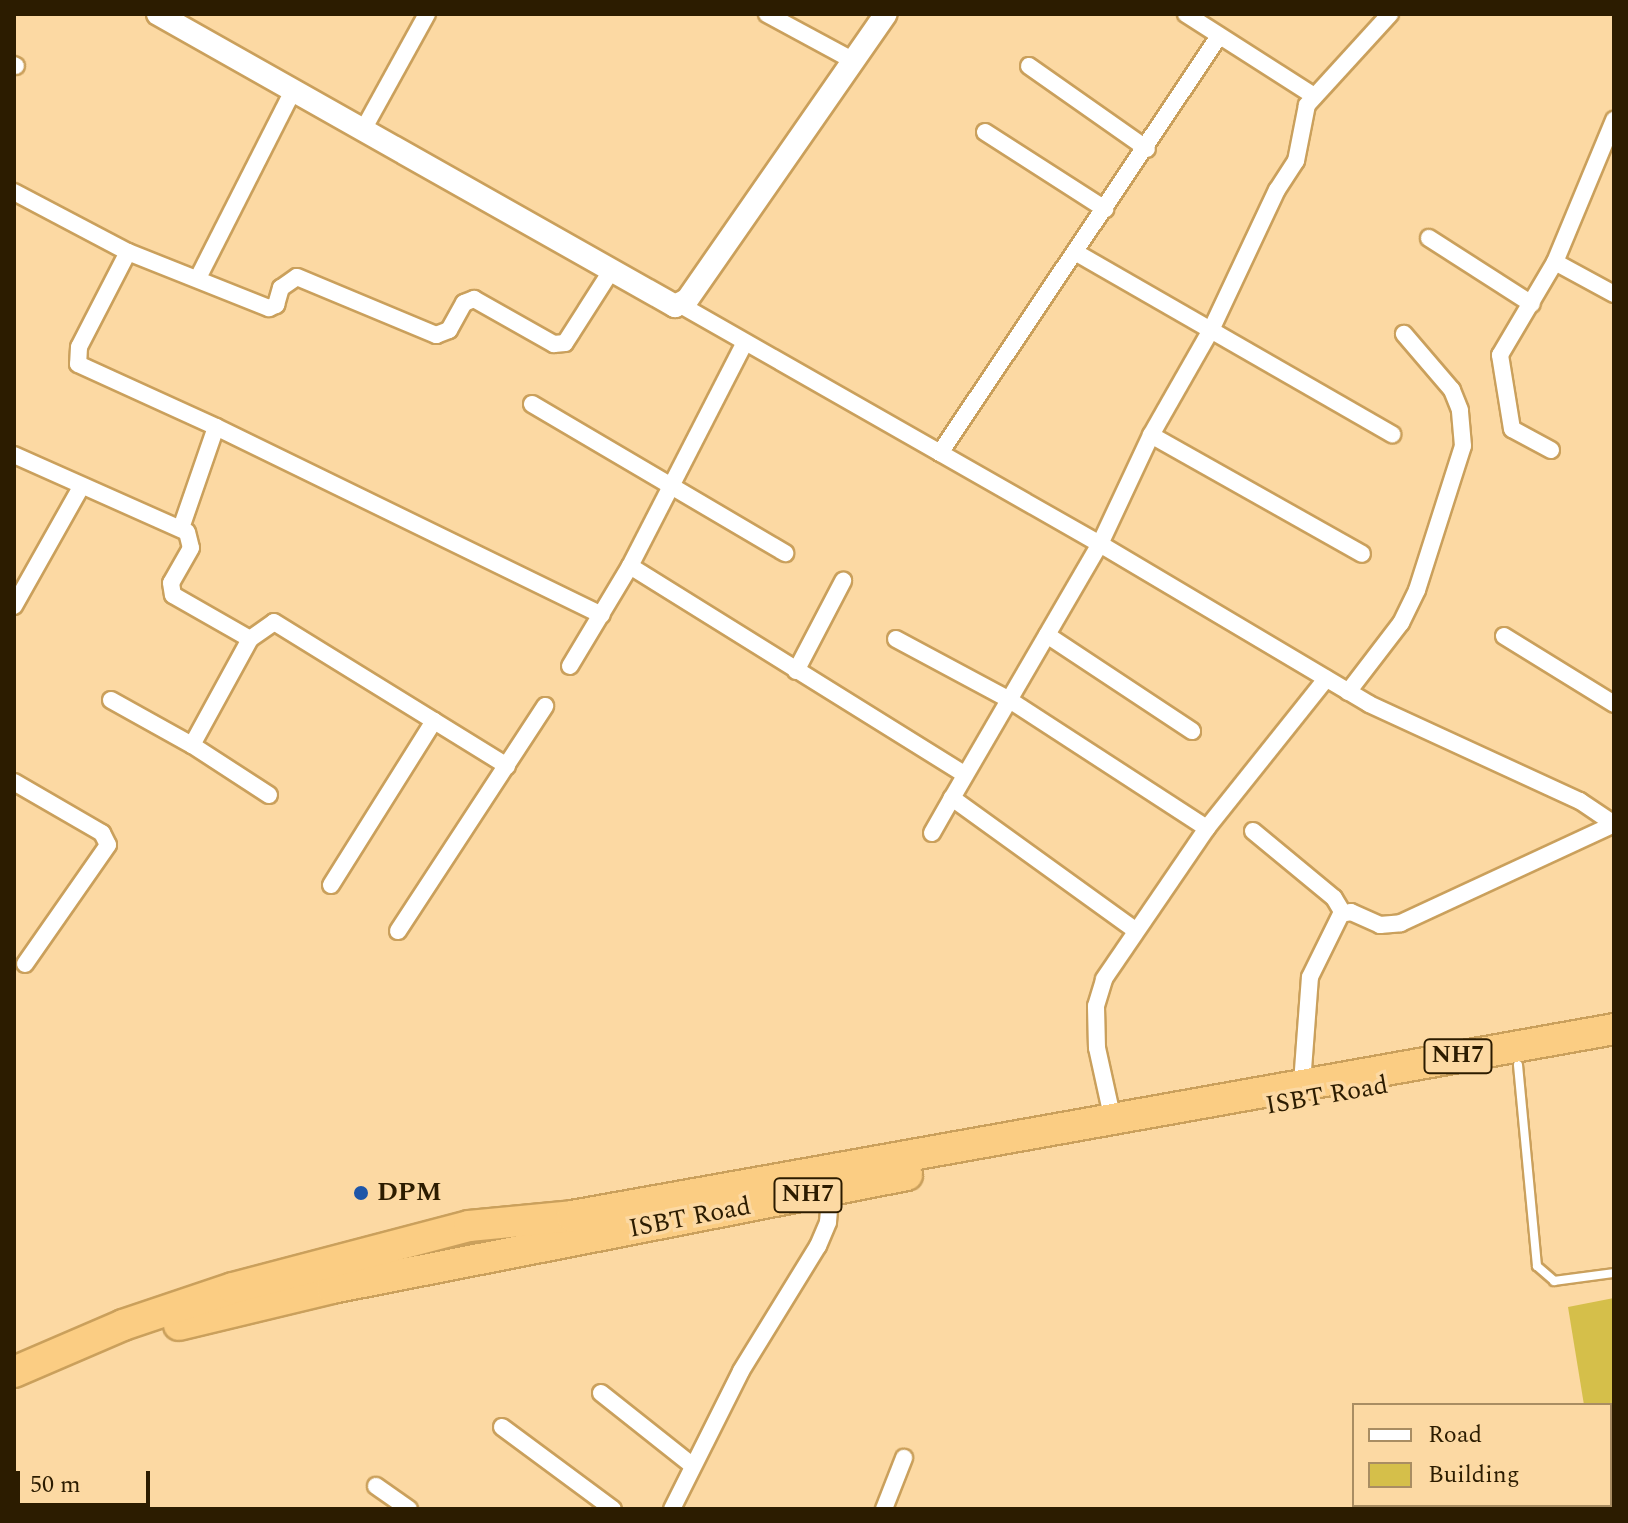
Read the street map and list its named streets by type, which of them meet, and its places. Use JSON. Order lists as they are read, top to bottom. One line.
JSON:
{"streets":{"highway":["NH7","ISBT Road"]},"crossings":[["NH7","ISBT Road"]],"places":["DPM"],"legend":["Road","Building"],"scale_bar":"50 m"}
